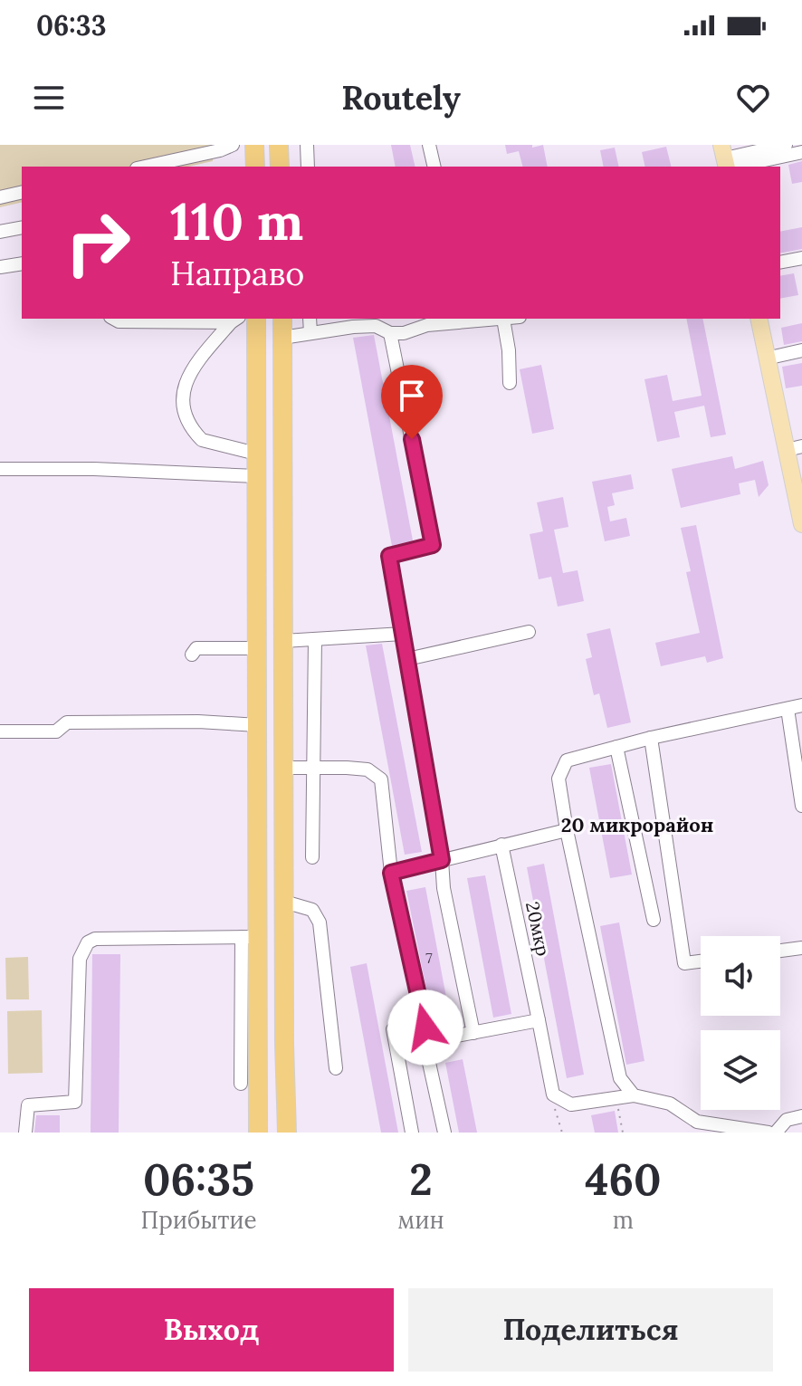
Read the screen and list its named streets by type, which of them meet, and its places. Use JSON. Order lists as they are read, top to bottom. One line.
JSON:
{"streets":{"street":["20мкр"]},"districts":["20 микрорайон"],"house_numbers":["7"],"page":{"status":"06:33","header":"Routely","turn":["110 m","Направо"],"eta":["06:35","Прибытие","2","мин","460","m"],"buttons":["Выход","Поделиться"]}}
